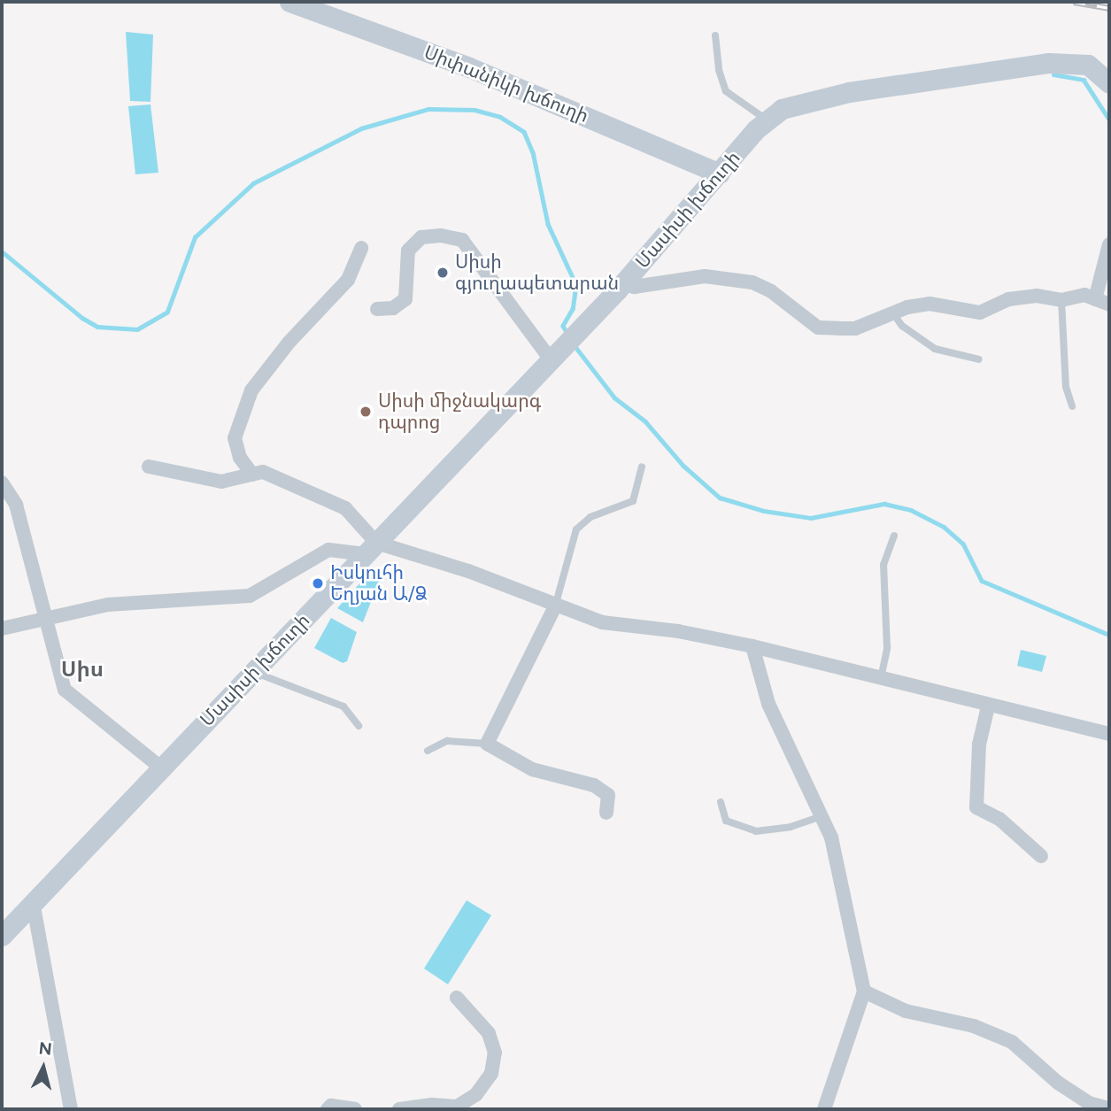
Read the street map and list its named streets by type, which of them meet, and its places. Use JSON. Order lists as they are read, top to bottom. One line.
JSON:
{"streets":{"main road":["Սիփանիկի խճուղի","Մասիսի խճուղի"]},"crossings":[["Սիփանիկի խճուղի","Մասիսի խճուղի"]],"districts":["Սիս"],"places":["Սիսի գյուղապետարան","Սիսի միջնակարգ դպրոց","Իսկուհի Եղյան Ա/Ձ"],"north":"top"}
